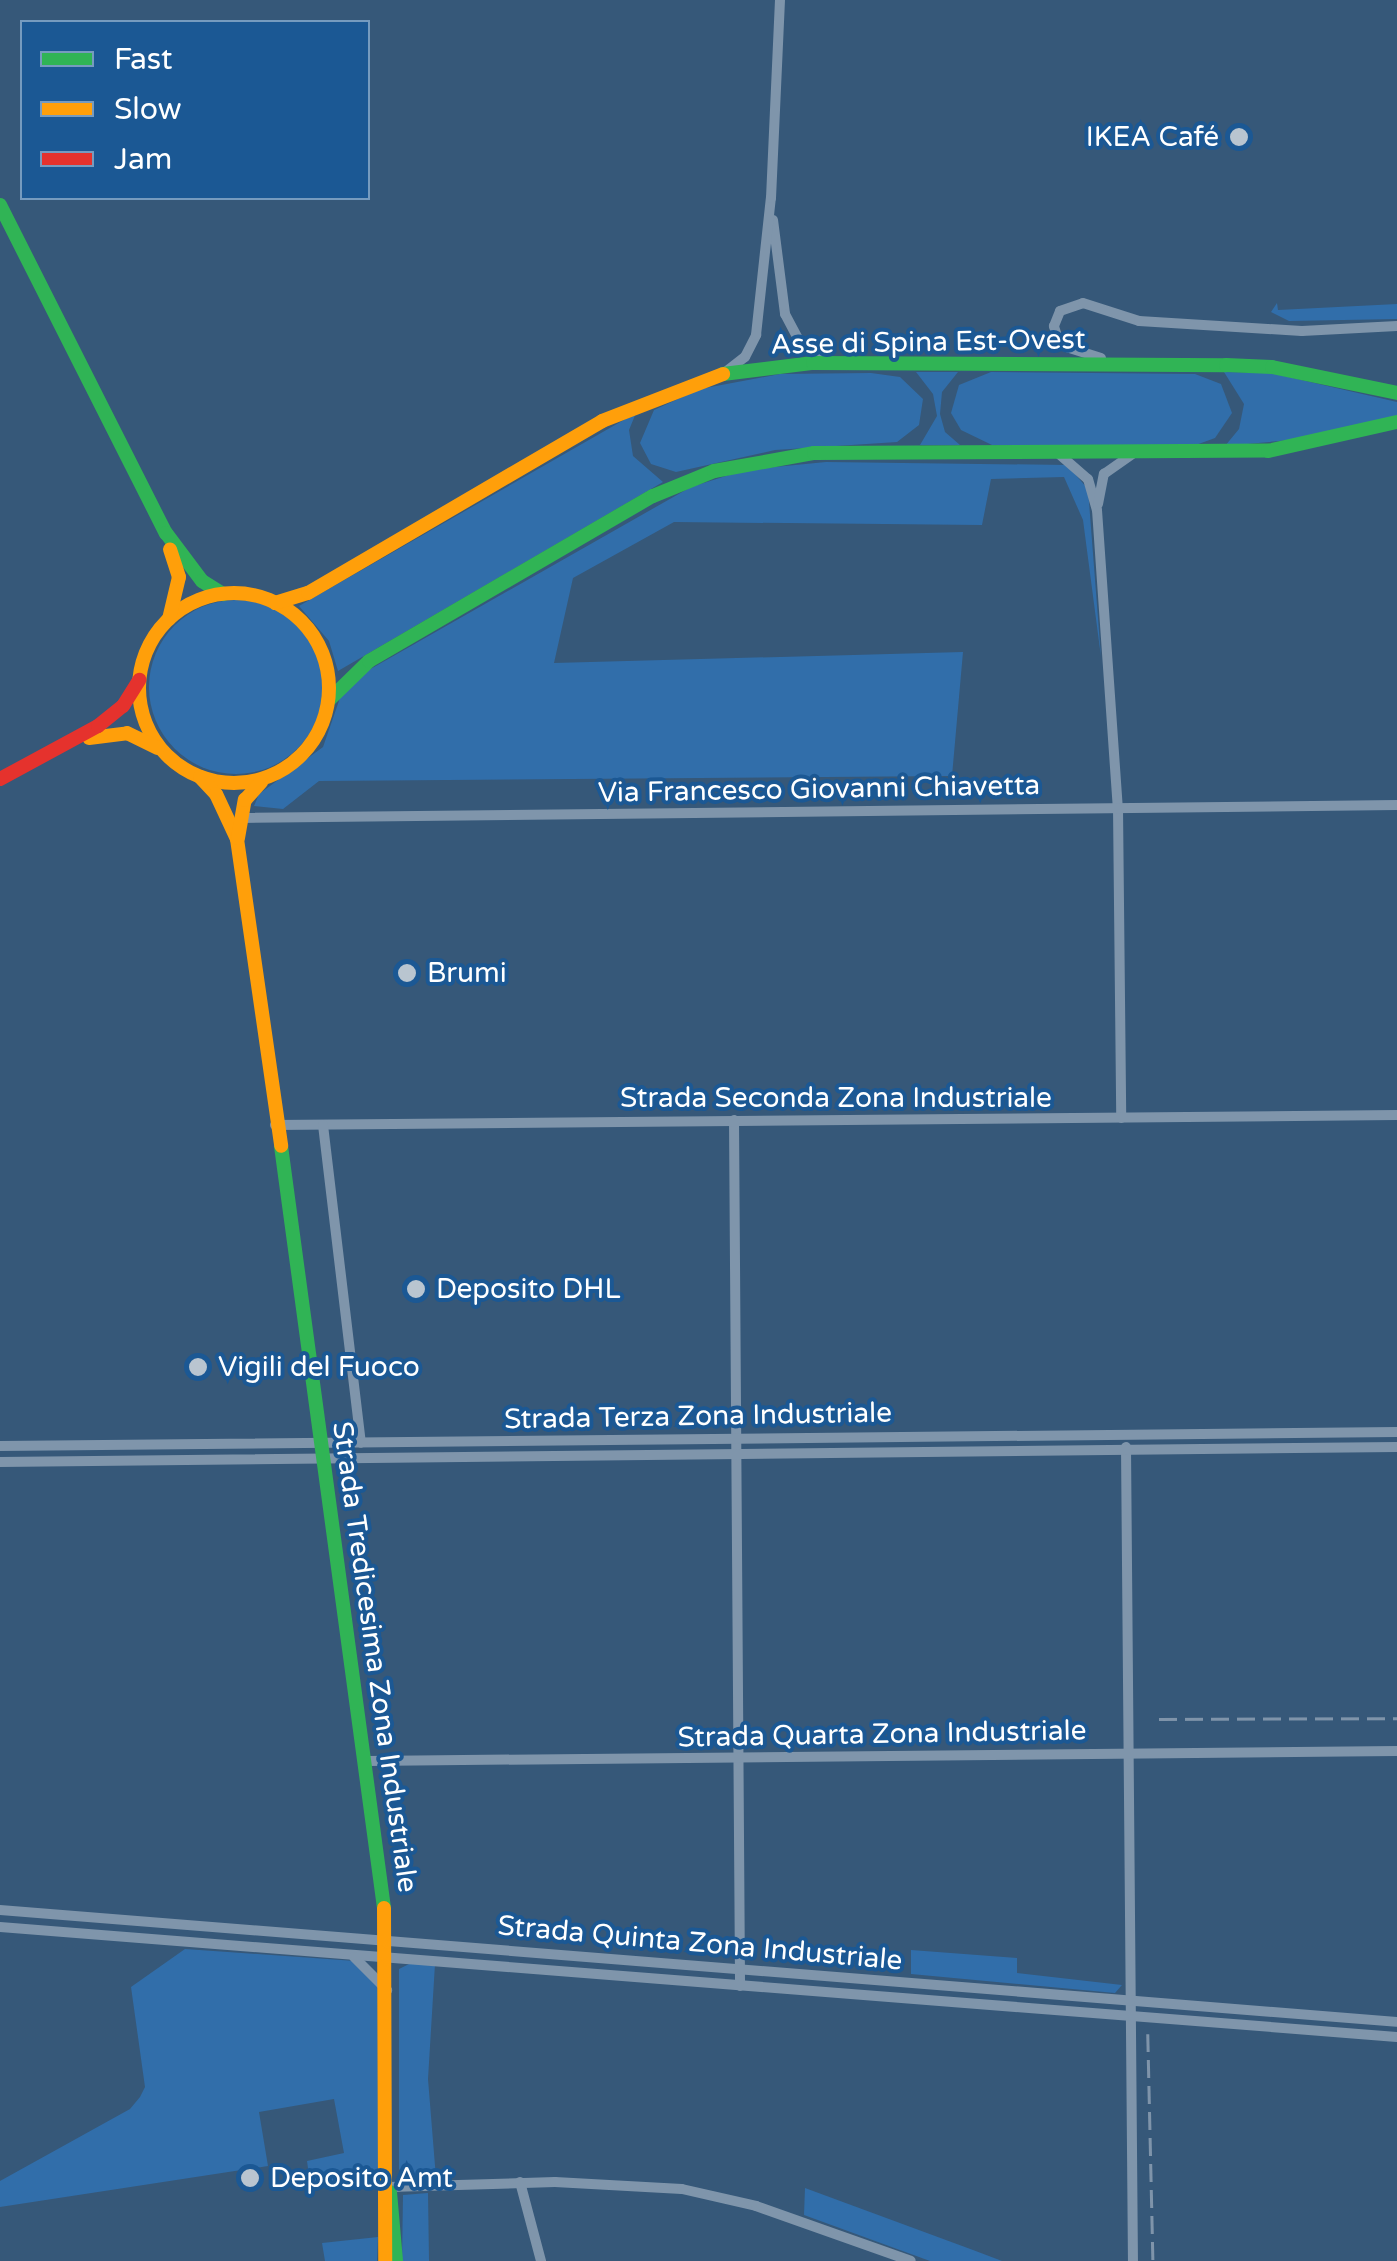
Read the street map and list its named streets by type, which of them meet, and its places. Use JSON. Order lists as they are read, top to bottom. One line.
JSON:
{"streets":{"main road":["Asse di Spina Est-Ovest","Strada Tredicesima Zona Industriale"],"street":["Via Francesco Giovanni Chiavetta","Strada Seconda Zona Industriale","Strada Terza Zona Industriale","Strada Quarta Zona Industriale","Strada Quinta Zona Industriale"]},"crossings":[["Strada Seconda Zona Industriale","Strada Tredicesima Zona Industriale"],["Strada Terza Zona Industriale","Strada Tredicesima Zona Industriale"],["Strada Tredicesima Zona Industriale","Strada Quarta Zona Industriale"],["Strada Tredicesima Zona Industriale","Strada Quinta Zona Industriale"]],"places":["IKEA Café","Brumi","Deposito DHL","Vigili del Fuoco","Deposito Amt"],"legend":["Fast","Slow","Jam"]}
